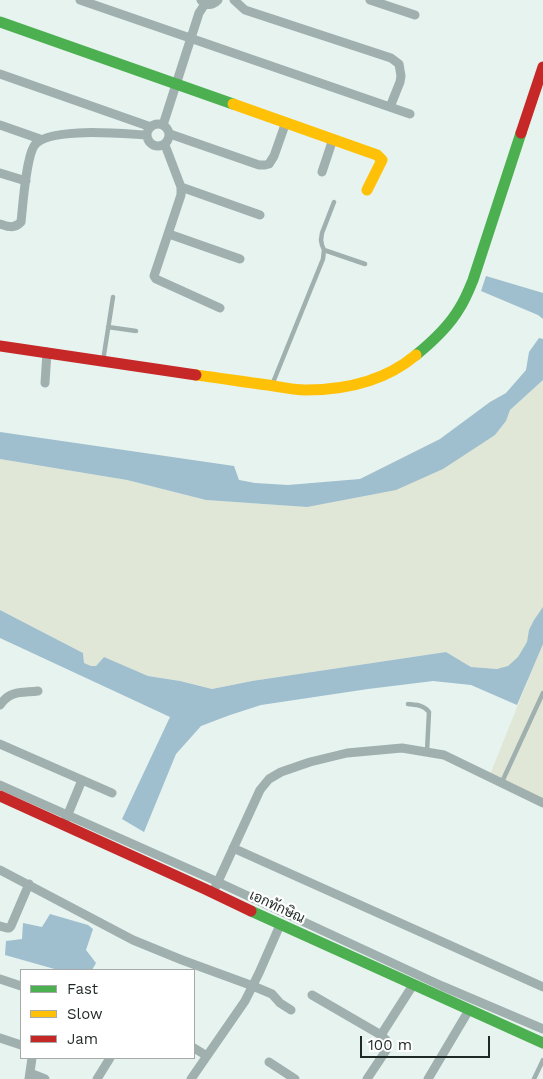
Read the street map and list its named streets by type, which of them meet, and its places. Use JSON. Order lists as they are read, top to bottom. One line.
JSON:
{"streets":{"street":["เอกทักษิณ"]},"legend":["Fast","Slow","Jam"],"scale_bar":"100 m"}
